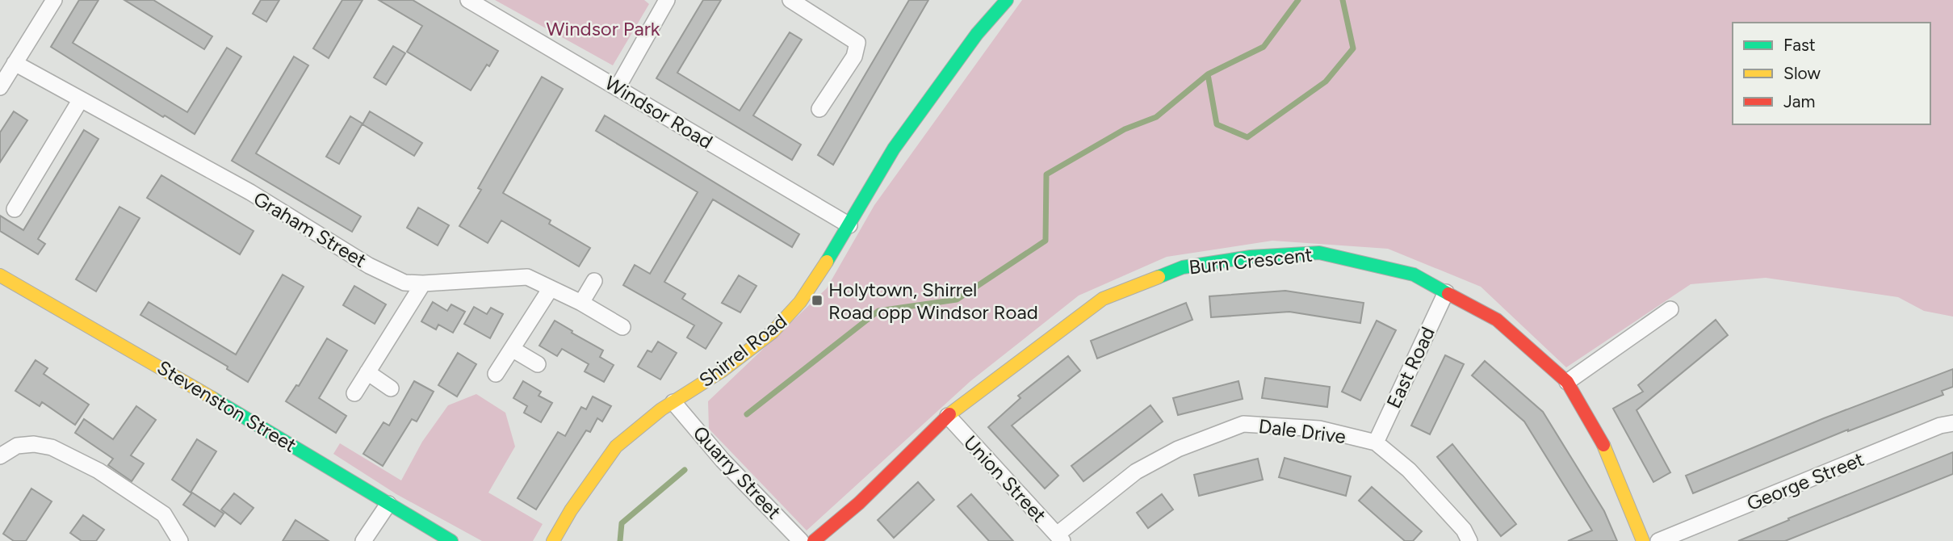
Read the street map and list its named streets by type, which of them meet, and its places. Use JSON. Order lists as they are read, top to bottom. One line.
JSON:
{"streets":{"street":["Windsor Road","Graham Street","Burn Crescent","Shirrel Road","East Road","Stevenston Street","Dale Drive","Quarry Street","Union Street","George Street"]},"crossings":[["Windsor Road","Shirrel Road"],["Burn Crescent","East Road"],["Burn Crescent","Union Street"],["Shirrel Road","Quarry Street"],["East Road","Dale Drive"],["Dale Drive","Union Street"]],"parks":["Windsor Park"],"places":{"transit":["Holytown, Shirrel Road opp Windsor Road"]},"legend":["Fast","Slow","Jam"]}
